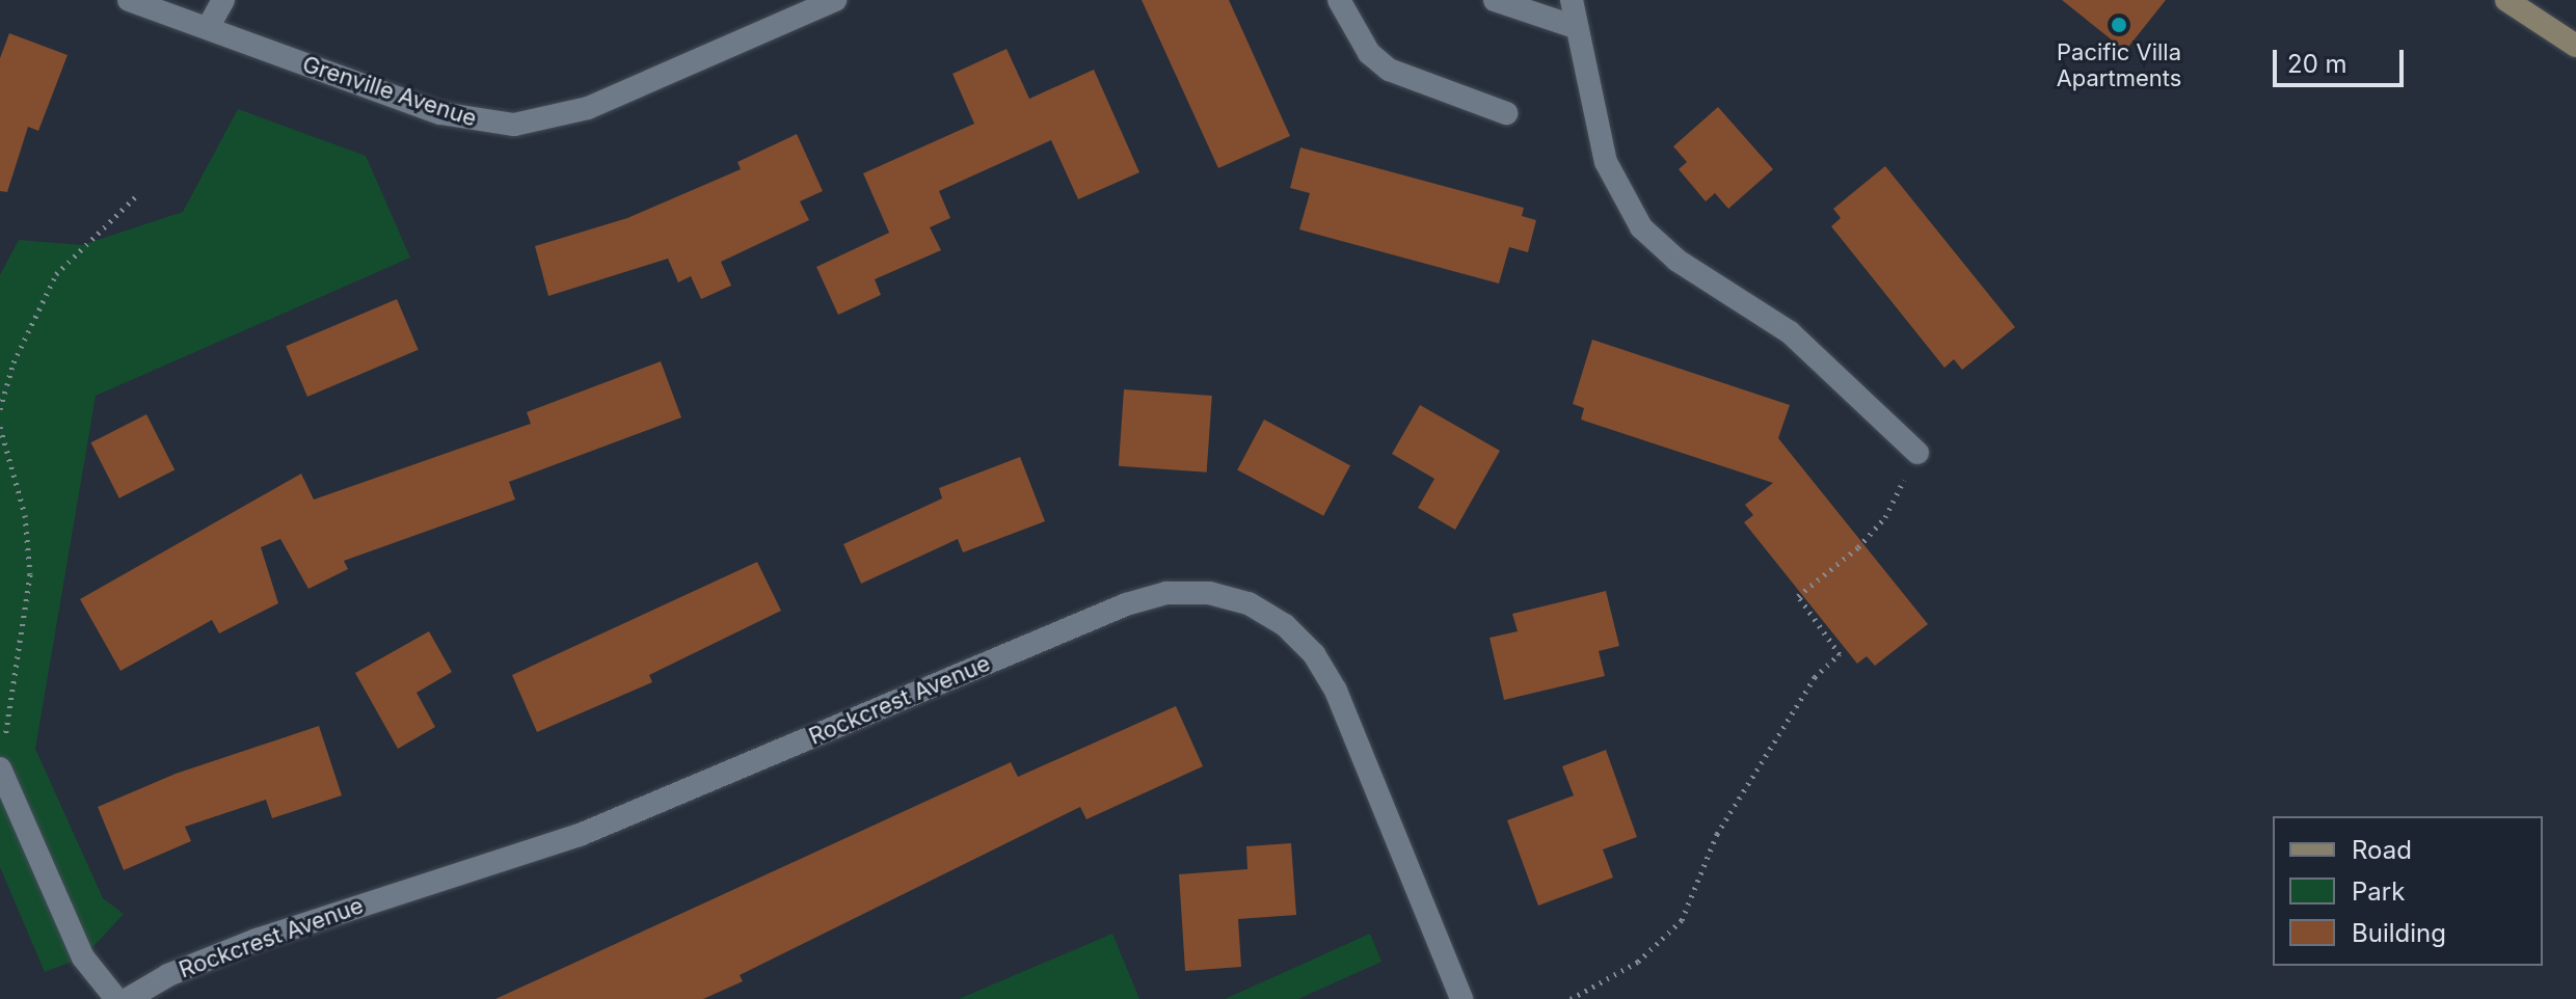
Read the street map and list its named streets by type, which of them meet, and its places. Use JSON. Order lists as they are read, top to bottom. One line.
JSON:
{"streets":{"street":["Grenville Avenue","Rockcrest Avenue"]},"places":["Pacific Villa Apartments"],"legend":["Road","Park","Building"],"scale_bar":"20 m"}
